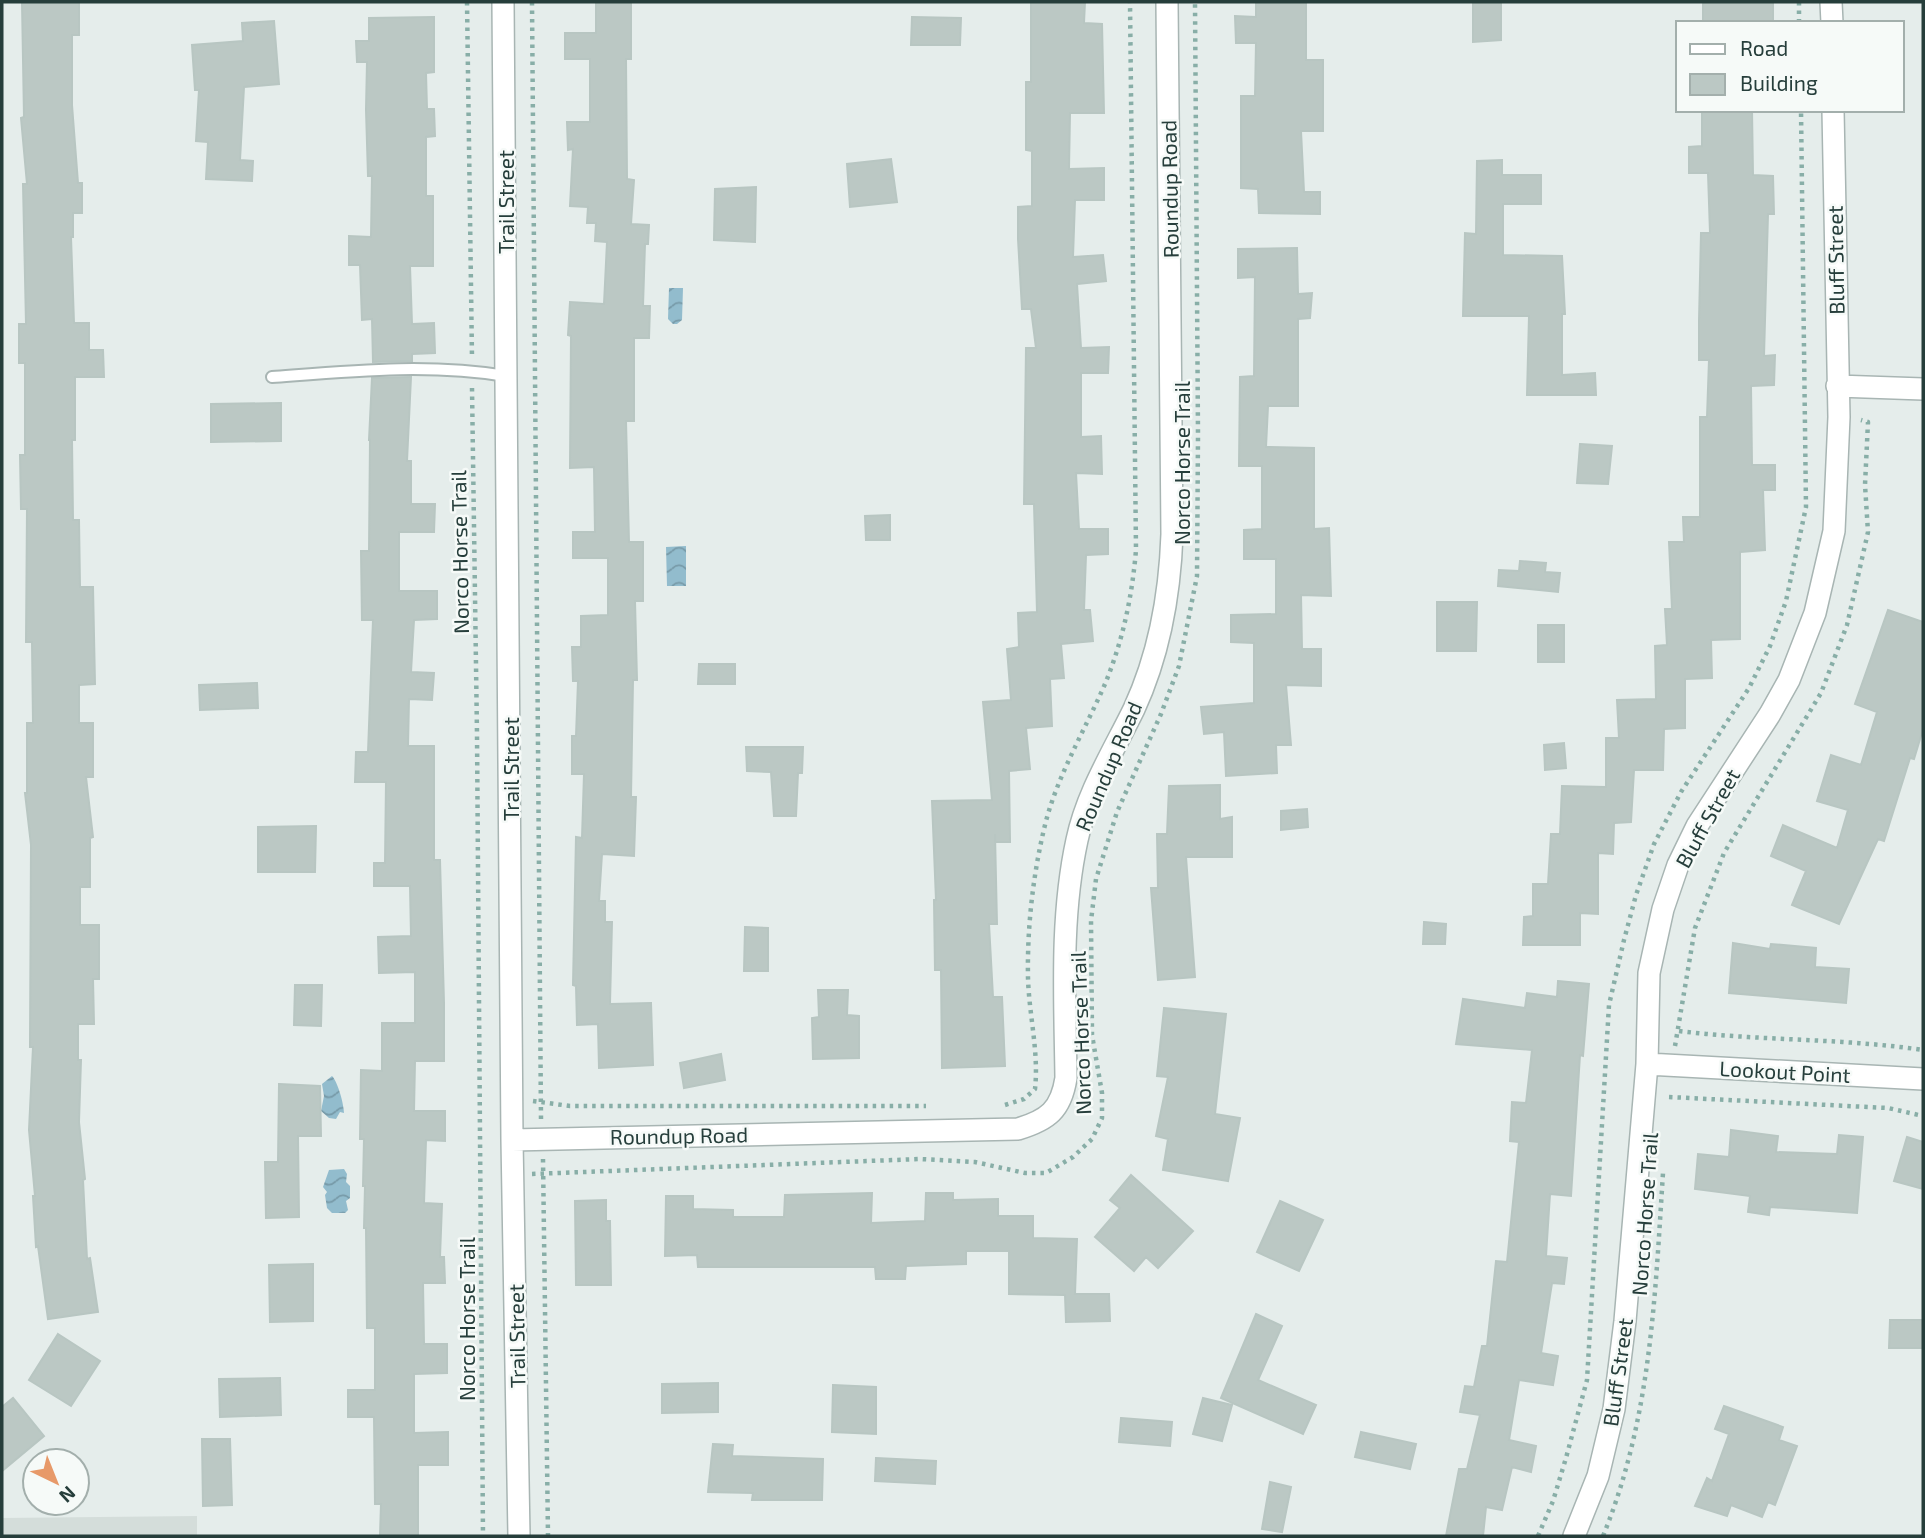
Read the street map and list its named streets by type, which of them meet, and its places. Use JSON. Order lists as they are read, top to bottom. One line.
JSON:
{"streets":{"street":["Roundup Road","Trail Street","Bluff Street","Lookout Point"],"path":["Norco Horse Trail"]},"crossings":[["Roundup Road","Trail Street"],["Trail Street","Norco Horse Trail"],["Bluff Street","Norco Horse Trail"],["Bluff Street","Lookout Point"],["Norco Horse Trail","Lookout Point"]],"legend":["Road","Building"],"north":"bottom right"}
